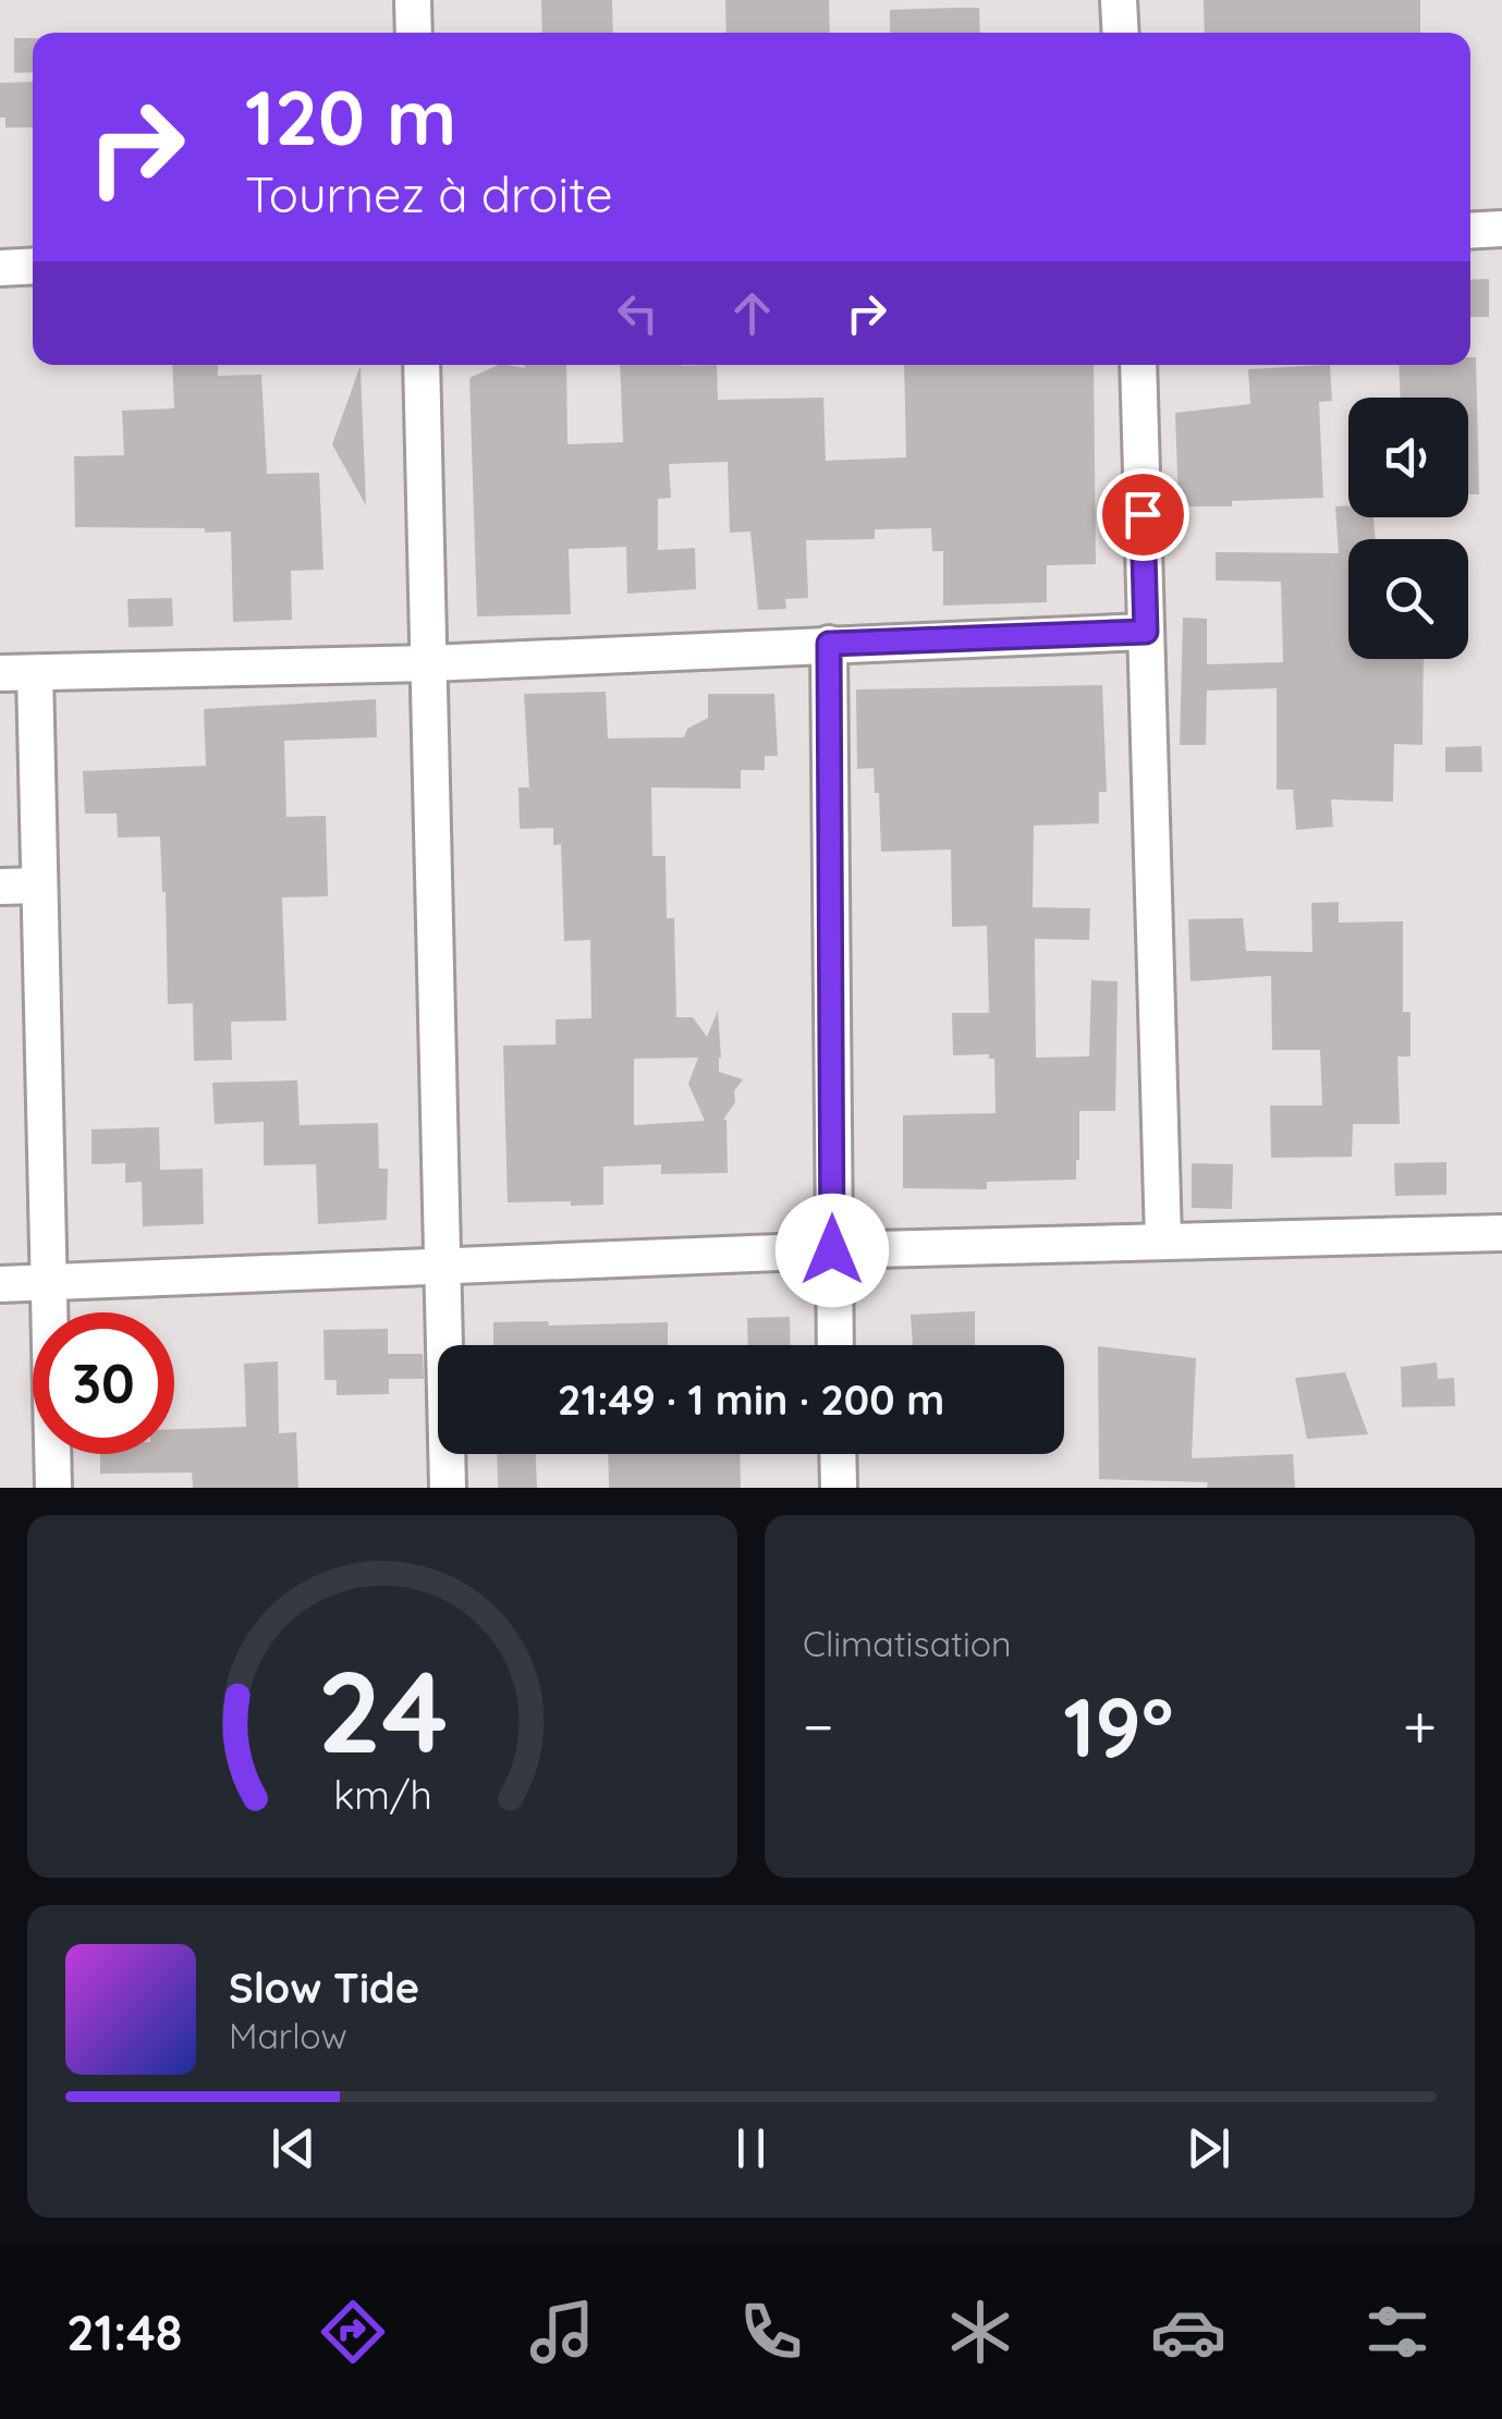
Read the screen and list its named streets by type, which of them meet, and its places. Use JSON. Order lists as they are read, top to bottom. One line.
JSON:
{"page":{"turn":["120 m","Tournez à droite"],"limit":"30","trip":"21:49 · 1 min · 200 m","tile":"Climatisation","heat":["−","19°","+"],"song":["Slow Tide","Marlow"],"tabs":"21:48","gauge":["24","km/h"]}}
